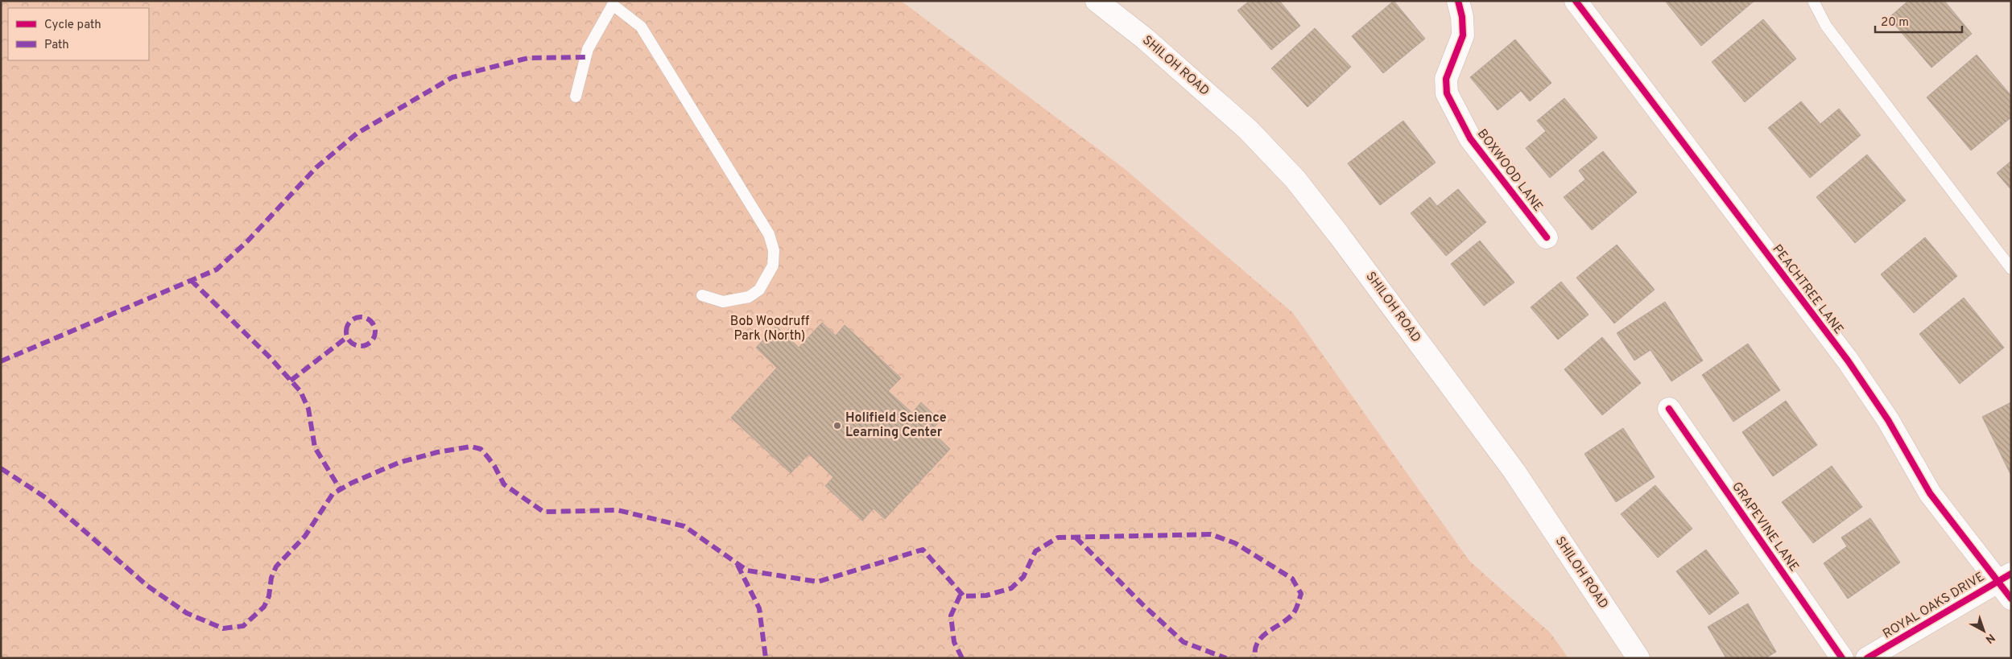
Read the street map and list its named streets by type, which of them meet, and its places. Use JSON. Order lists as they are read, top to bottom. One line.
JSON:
{"streets":{"street":["SHILOH ROAD","BOXWOOD LANE","PEACHTREE LANE","GRAPEVINE LANE","ROYAL OAKS DRIVE"]},"crossings":[["PEACHTREE LANE","ROYAL OAKS DRIVE"]],"parks":["Bob Woodruff Park (North)"],"places":["Holifield Science Learning Center"],"legend":["Cycle path","Path"],"scale_bar":"20 m","north":"bottom right"}
